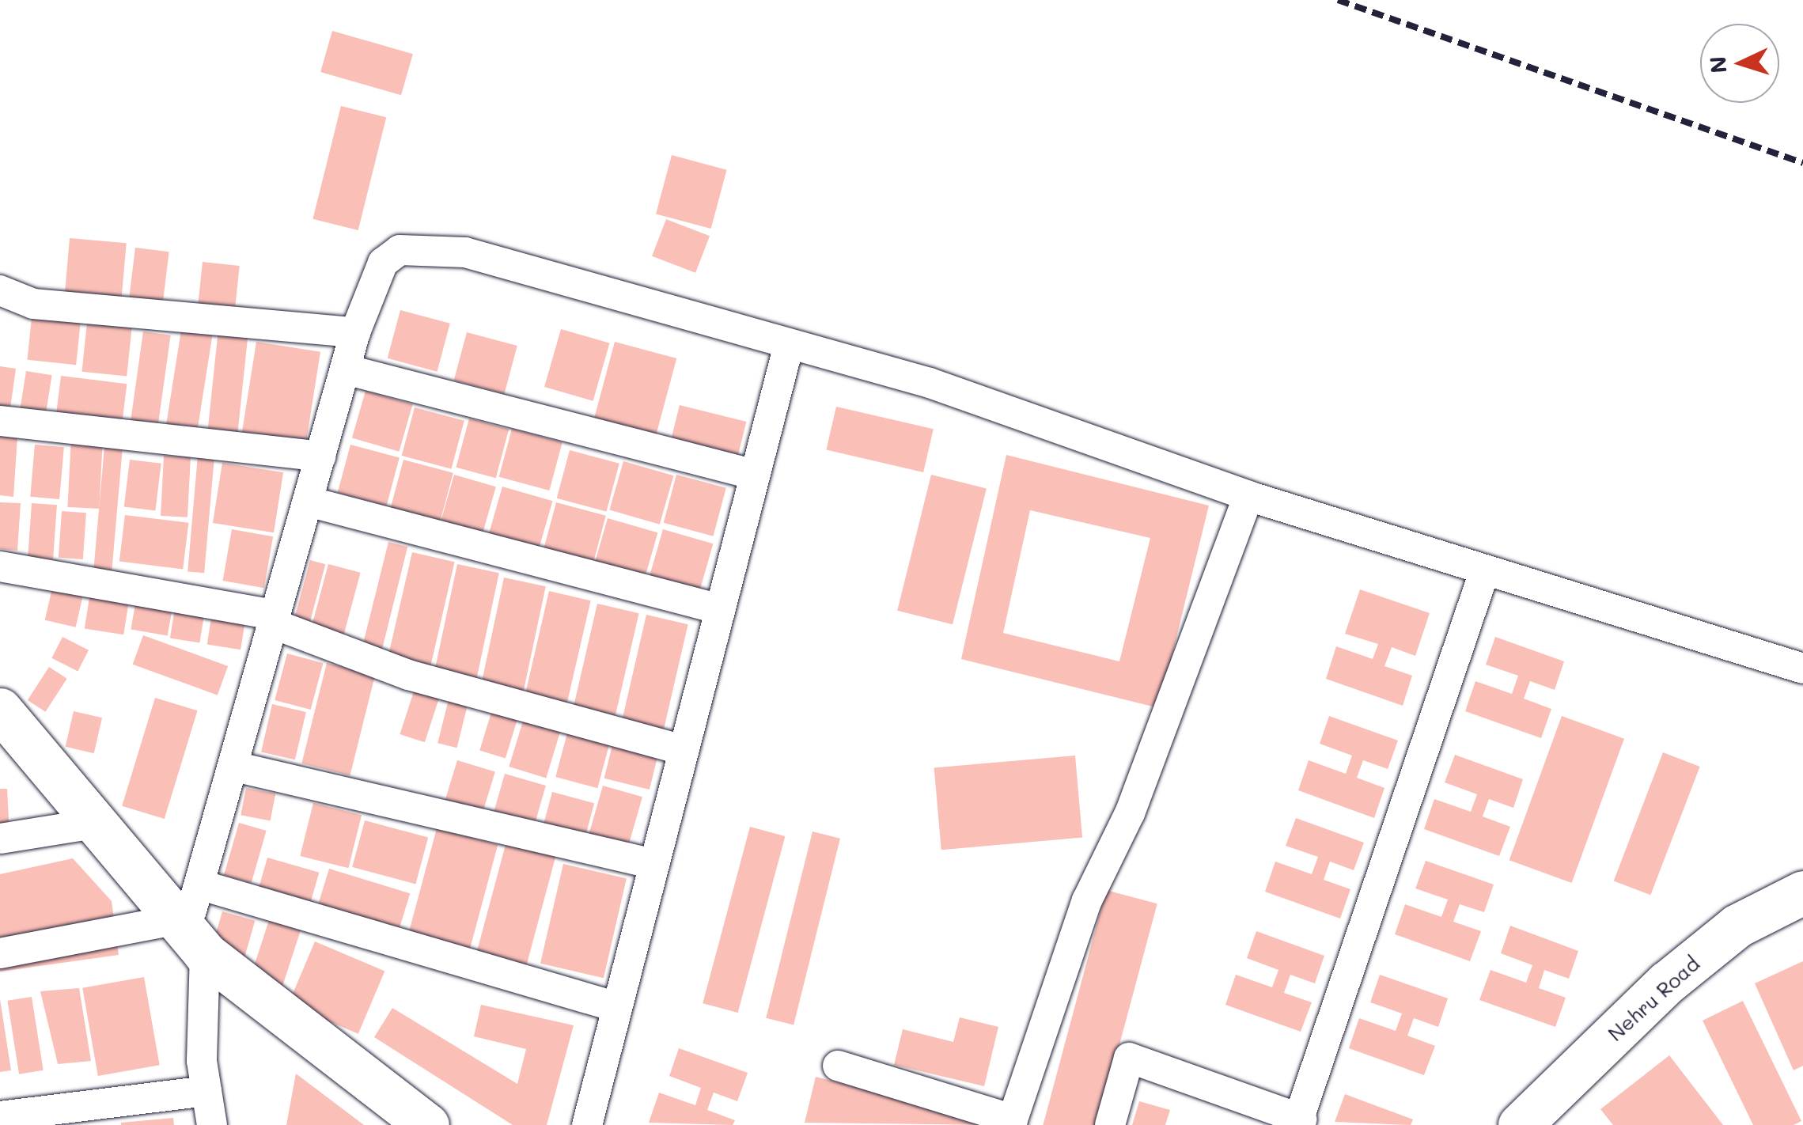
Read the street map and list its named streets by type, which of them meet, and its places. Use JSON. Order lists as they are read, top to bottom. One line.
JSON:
{"streets":{"street":["Nehru Road"]},"north":"left"}
